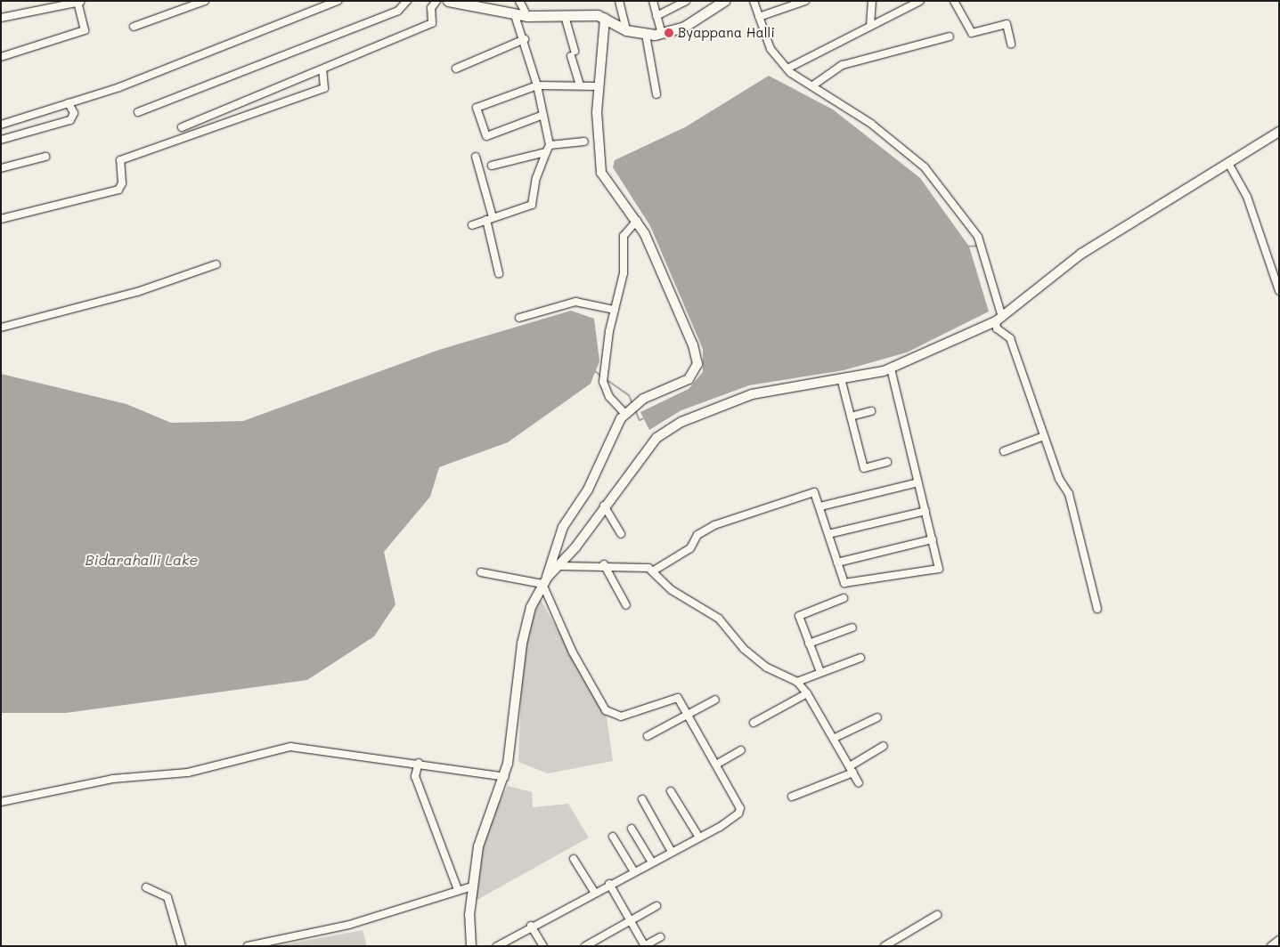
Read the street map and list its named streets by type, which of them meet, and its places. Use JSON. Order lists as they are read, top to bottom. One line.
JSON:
{"water":["Bidarahalli Lake"],"places":["Byappana Halli"]}
